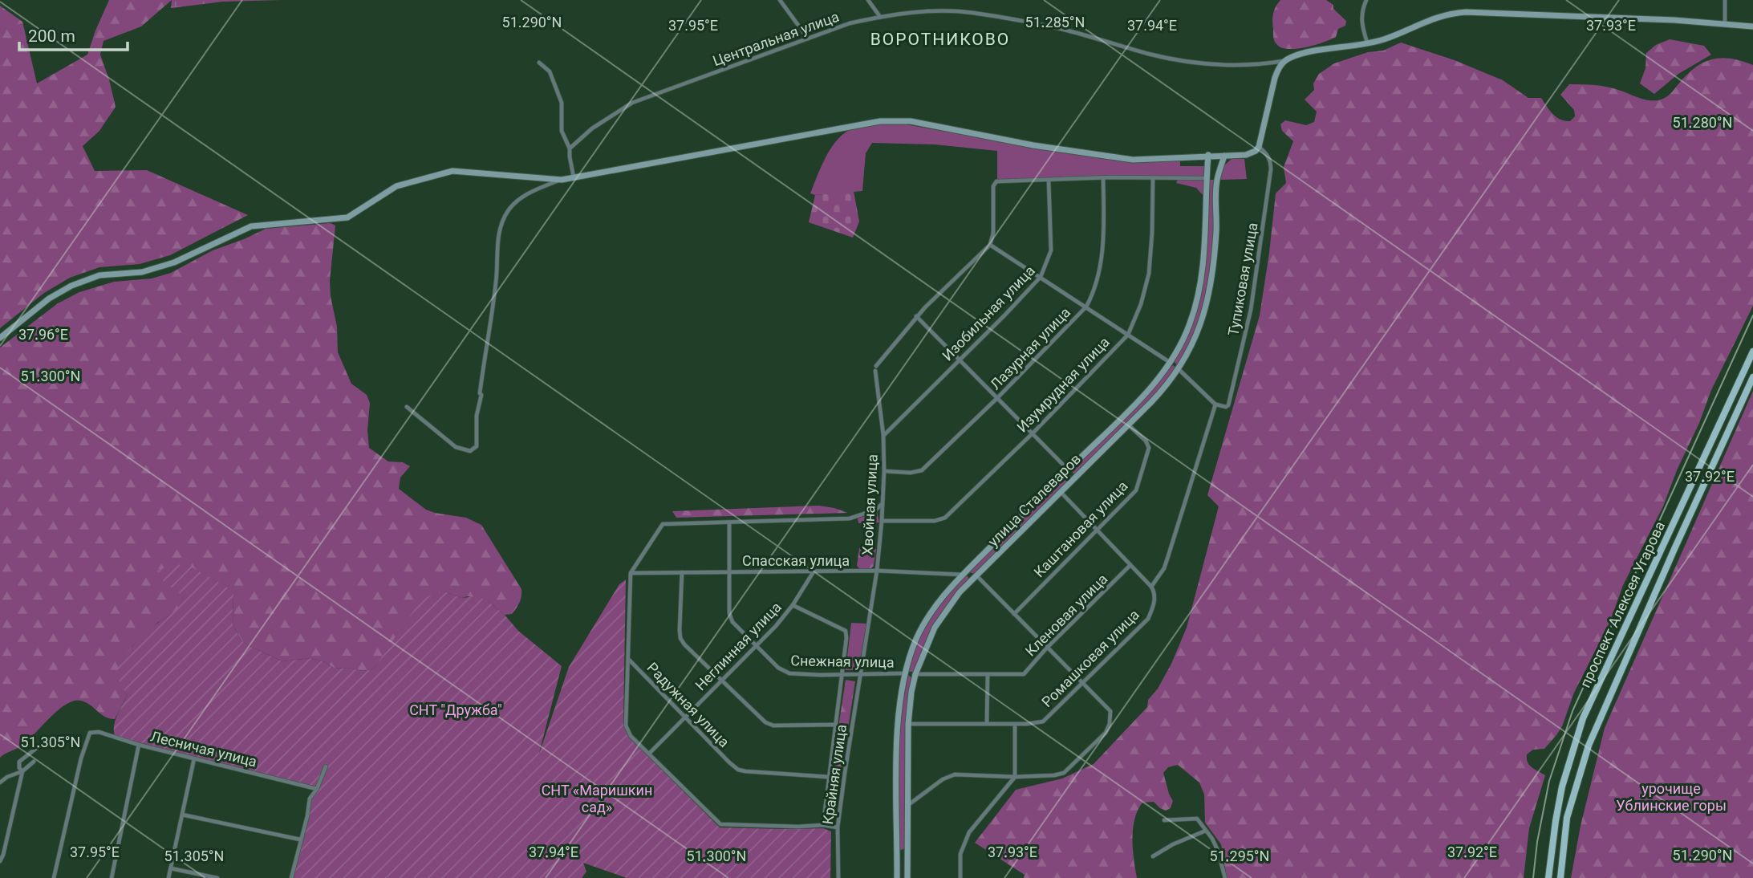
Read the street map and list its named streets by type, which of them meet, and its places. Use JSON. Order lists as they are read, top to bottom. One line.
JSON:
{"streets":{"main road":["улица Сталеваров","проспект Алексея Угарова"],"street":["Центральная улица","Тупиковая улица","Изобильная улица","Лазурная улица","Изумрудная улица","Хвойная улица","Каштановая улица","Спасская улица","Кленовая улица","Неглинная улица","Ромашковая улица","Снежная улица","Радужная улица","Лесничая улица","Крайняя улица"]},"crossings":[["Изобильная улица","Хвойная улица"],["Лазурная улица","Хвойная улица"],["Изумрудная улица","Хвойная улица"],["улица Сталеваров","Каштановая улица"],["улица Сталеваров","Спасская улица"],["улица Сталеваров","Кленовая улица"],["улица Сталеваров","Ромашковая улица"],["улица Сталеваров","Снежная улица"],["Хвойная улица","Спасская улица"],["Хвойная улица","Снежная улица"],["Хвойная улица","Крайняя улица"],["Спасская улица","Неглинная улица"],["Спасская улица","Снежная улица"],["Спасская улица","Радужная улица"],["Неглинная улица","Снежная улица"],["Неглинная улица","Радужная улица"],["Снежная улица","Крайняя улица"]],"districts":["ВОРОТНИКОВО"],"parks":["СНТ \"Дружба\"","урочище Ублинские горы","СНТ «Маришкин сад»"],"scale_bar":"200 m","coordinates":["51.290°N","51.285°N","37.95°E","37.94°E","37.93°E","51.280°N","37.96°E","51.300°N","37.92°E","51.305°N","51.295°N"]}
